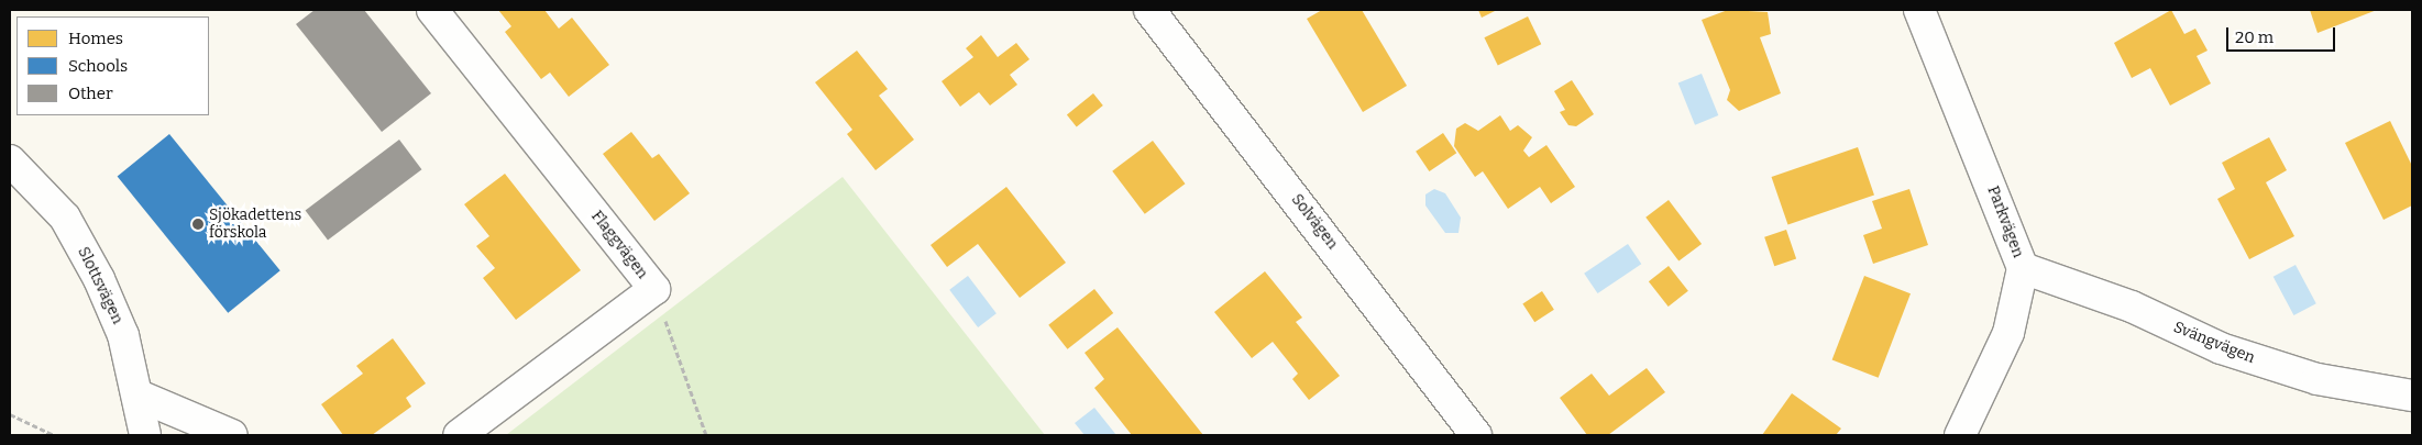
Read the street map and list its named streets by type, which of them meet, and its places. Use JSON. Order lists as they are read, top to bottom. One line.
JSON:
{"streets":{"street":["Solvägen","Parkvägen","Flaggvägen","Slottsvägen","Svängvägen"]},"crossings":[["Parkvägen","Svängvägen"]],"places":["Sjökadettens förskola"],"legend":["Homes","Schools","Other"],"scale_bar":"20 m"}
